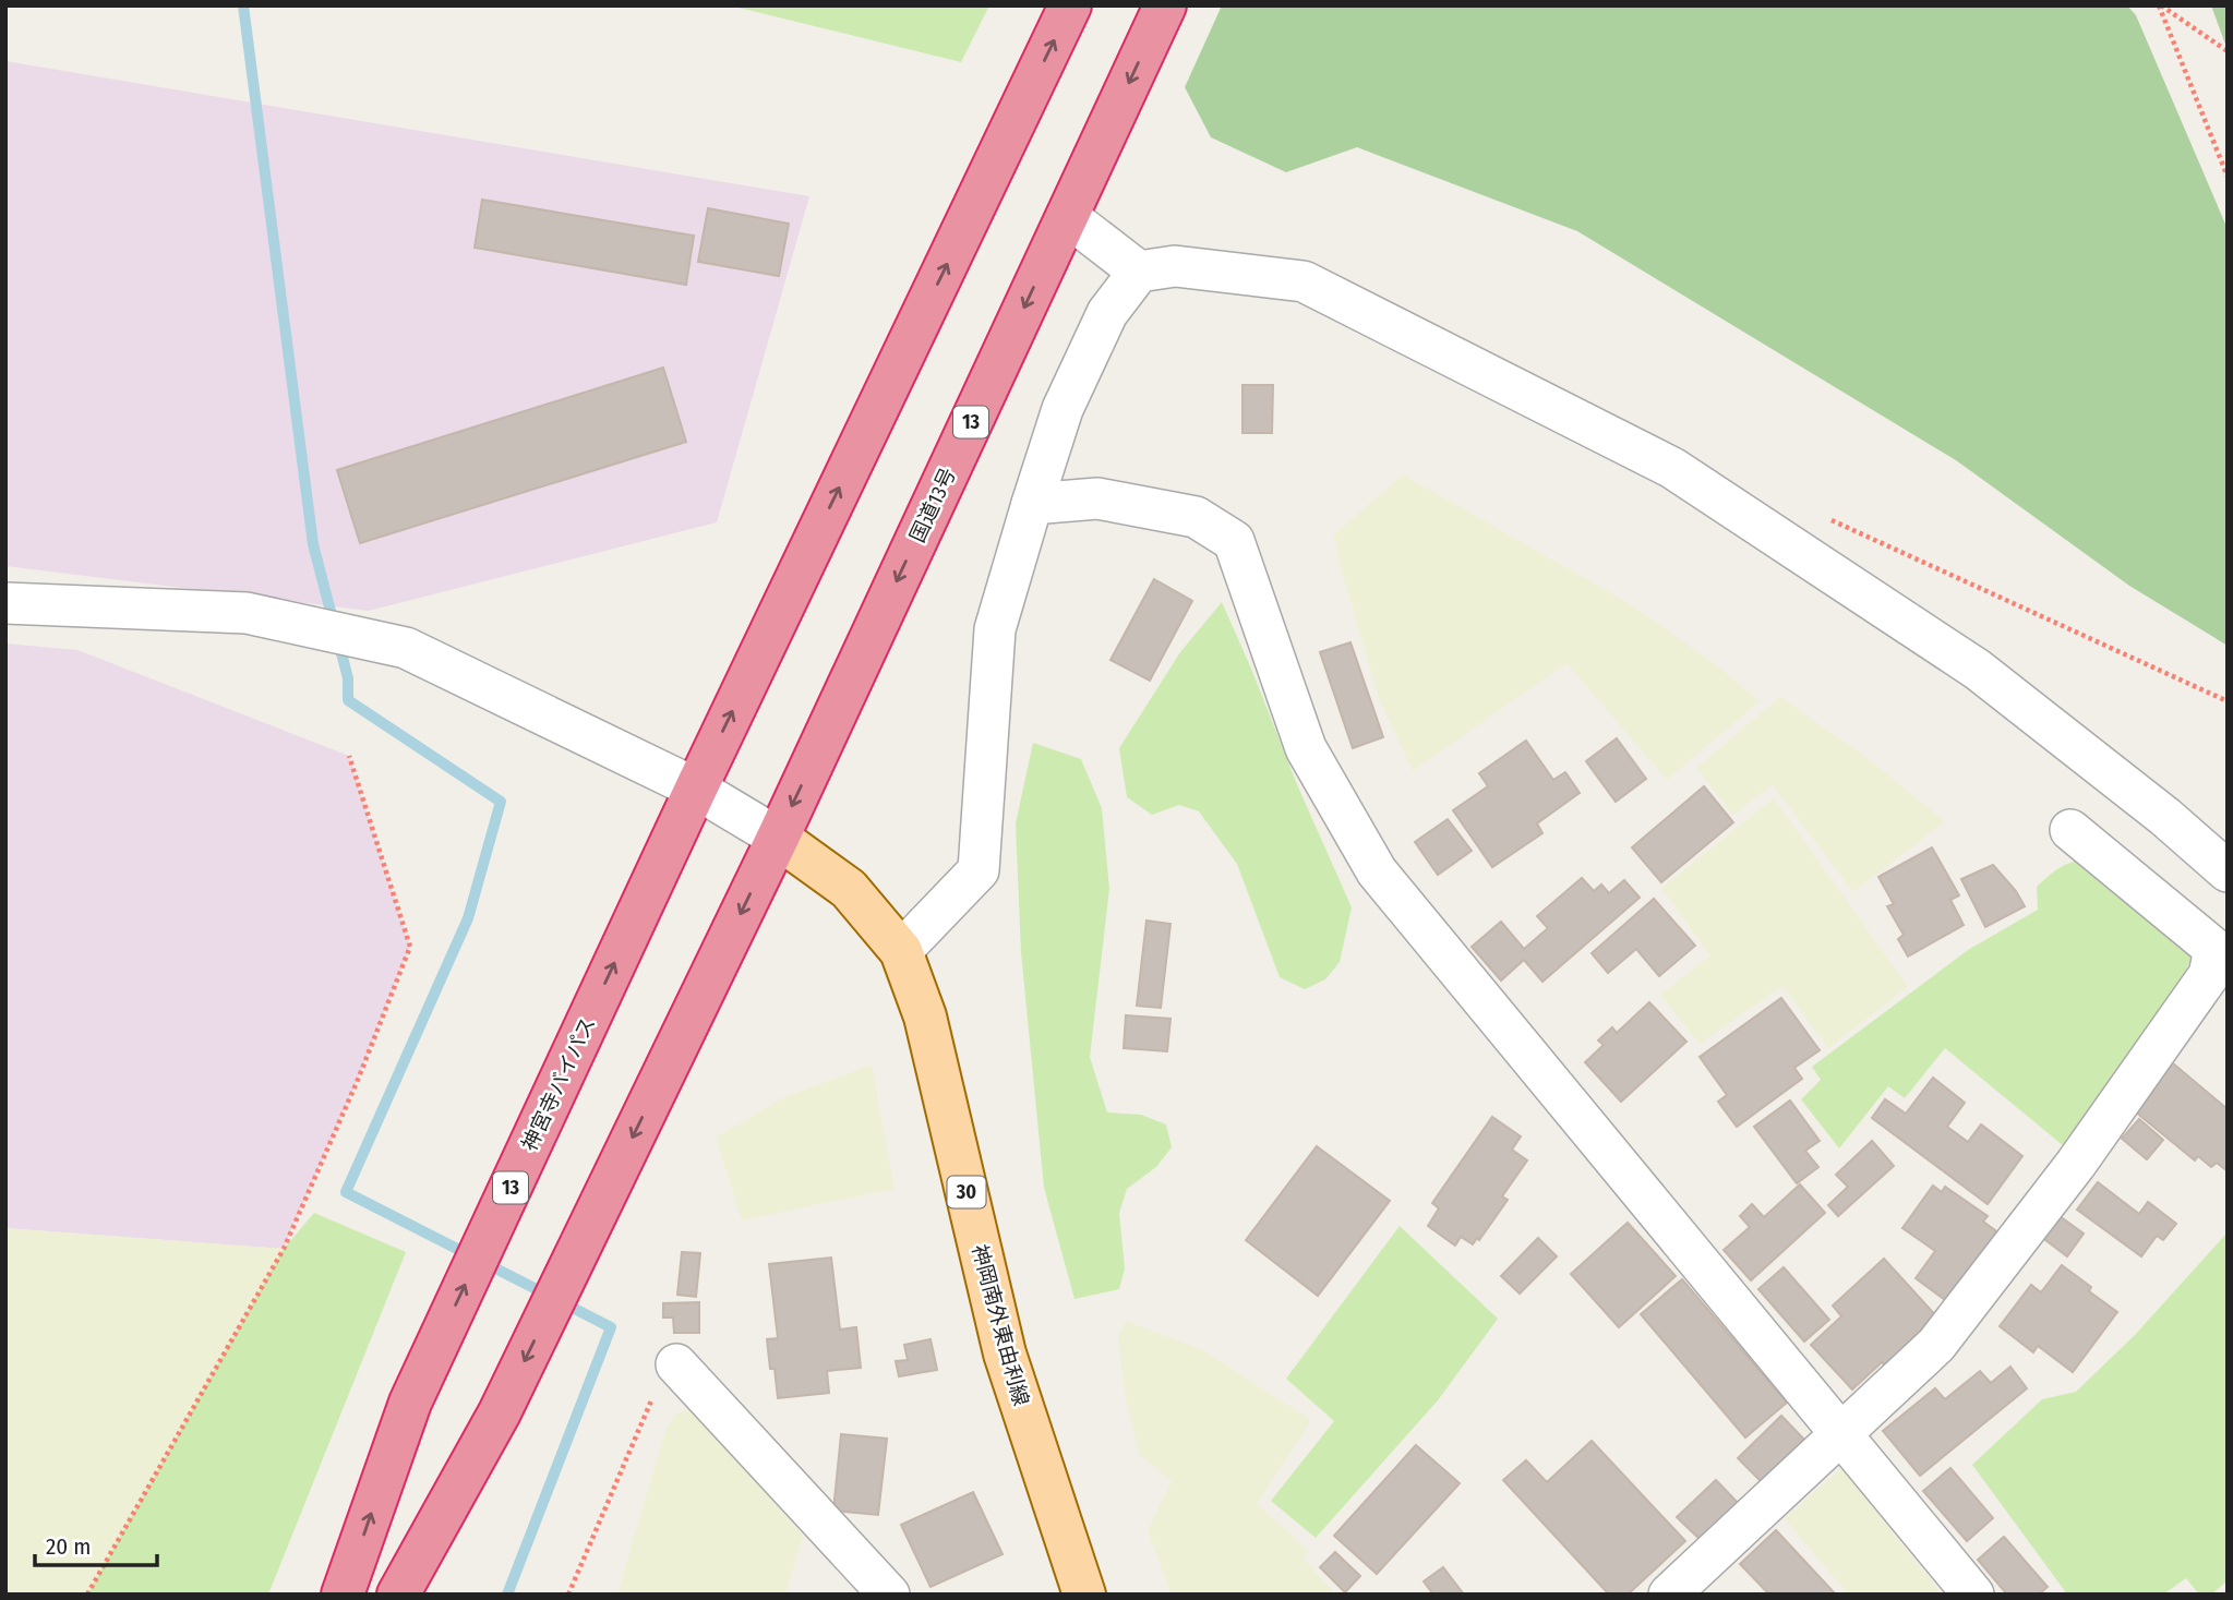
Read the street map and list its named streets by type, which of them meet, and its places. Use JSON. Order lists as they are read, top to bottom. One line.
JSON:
{"streets":{"highway":["13","国道13号","神宮寺バイパス"],"main road":["30","神岡南外東由利線"]},"crossings":[["13","国道13号"],["13","神宮寺バイパス"],["13","神岡南外東由利線"],["国道13号","神岡南外東由利線"]],"scale_bar":"20 m"}
